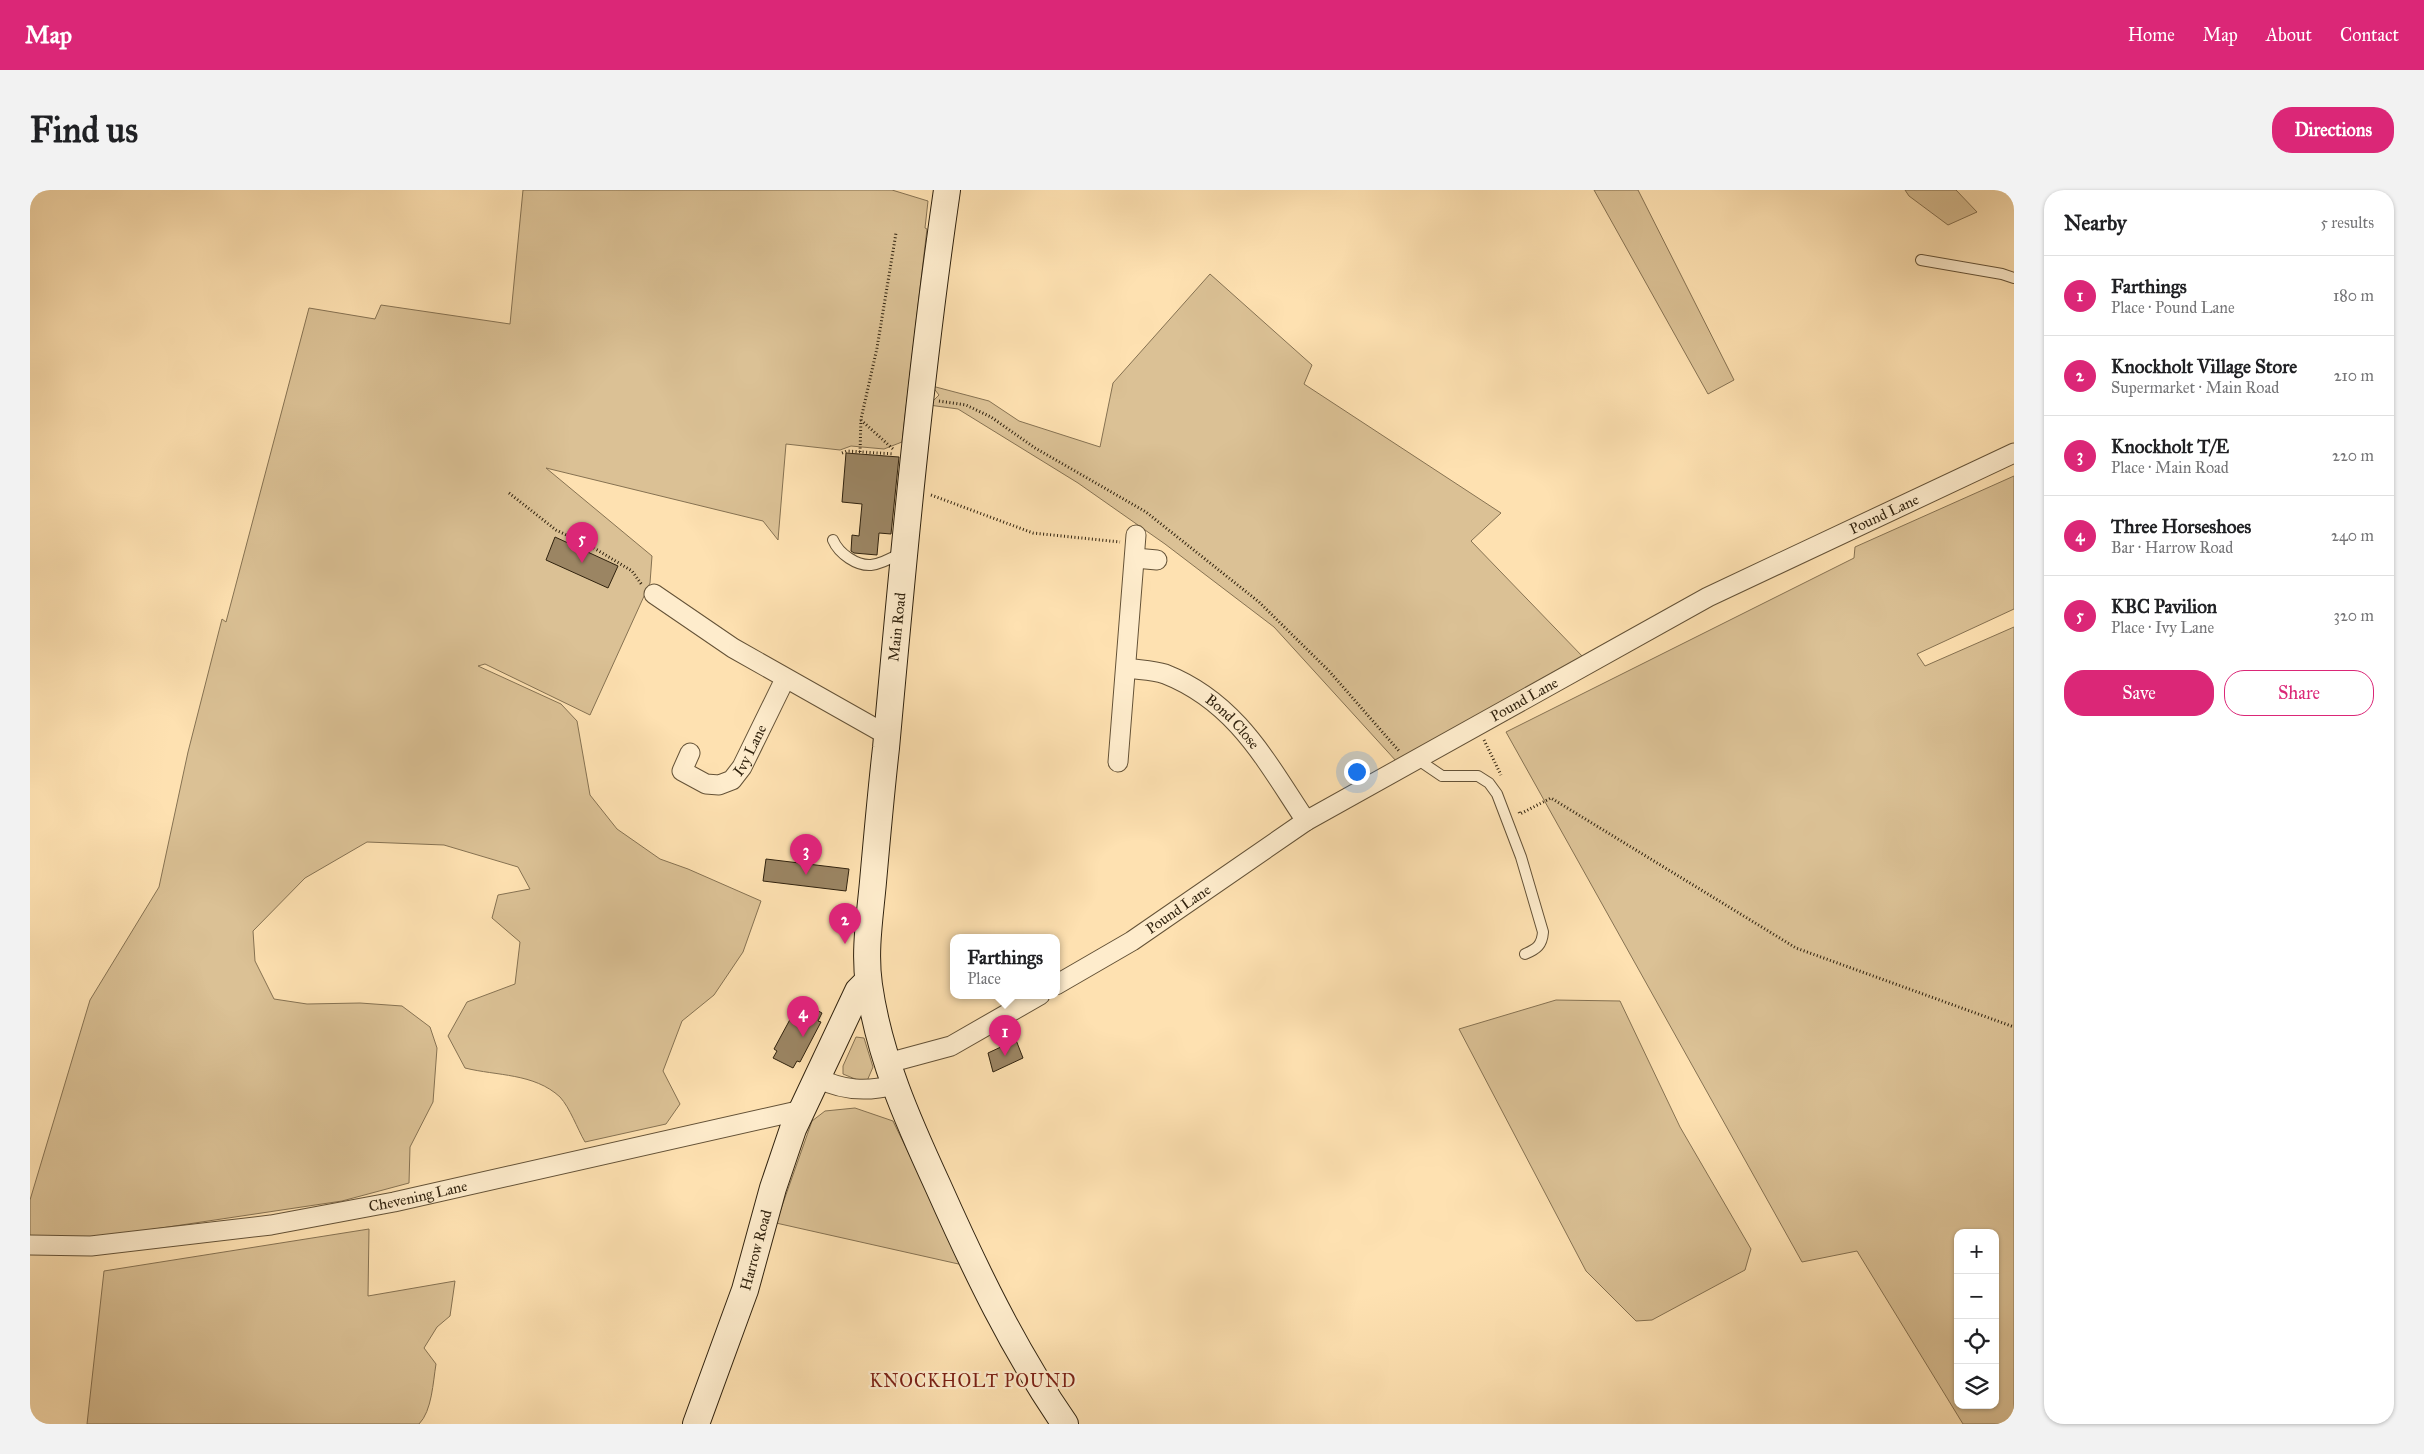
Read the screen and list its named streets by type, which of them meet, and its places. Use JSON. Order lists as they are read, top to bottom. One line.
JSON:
{"streets":{"street":["Pound Lane","Main Road","Bond Close","Ivy Lane","Chevening Lane","Harrow Road"]},"crossings":[["Pound Lane","Bond Close"],["Main Road","Harrow Road"],["Chevening Lane","Harrow Road"]],"districts":["KNOCKHOLT POUND"],"page":{"header":"Map","nav":["Home","Map","About","Contact"],"buttons":["Directions",["Save","Share"]],"title":"Find us","heading":["Nearby","5 results"],"list":[{"mark":"1","name":"Farthings","note":"Place · Pound Lane","value":"180 m"},{"mark":"2","name":"Knockholt Village Store","note":"Supermarket · Main Road","value":"210 m"},{"mark":"3","name":"Knockholt T/E","note":"Place · Main Road","value":"220 m"},{"mark":"4","name":"Three Horseshoes","note":"Bar · Harrow Road","value":"240 m"},{"mark":"5","name":"KBC Pavilion","note":"Place · Ivy Lane","value":"320 m"}],"pins":["5","3","2","4","1"],"popup":["Farthings","Place"],"map_buttons":["+","−"]}}
